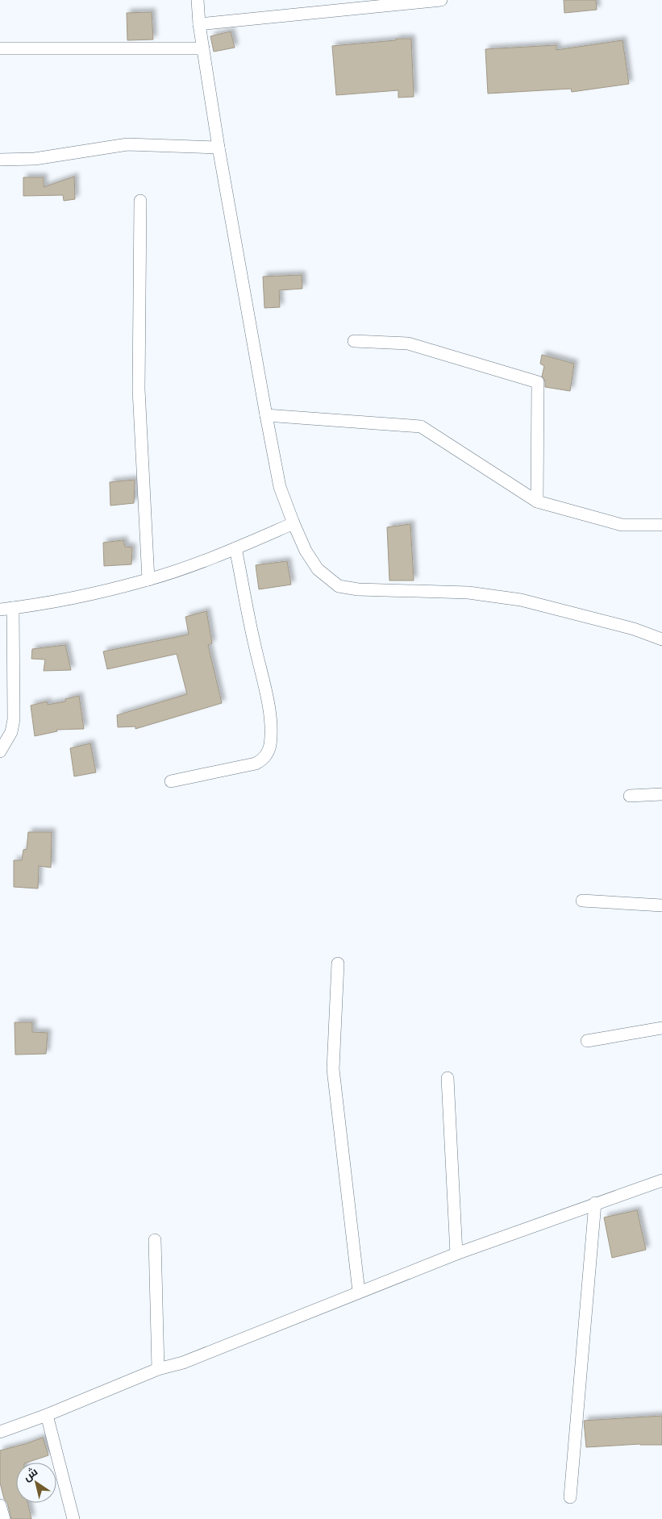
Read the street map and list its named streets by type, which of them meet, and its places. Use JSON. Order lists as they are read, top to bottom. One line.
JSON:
{"north":"top left"}
